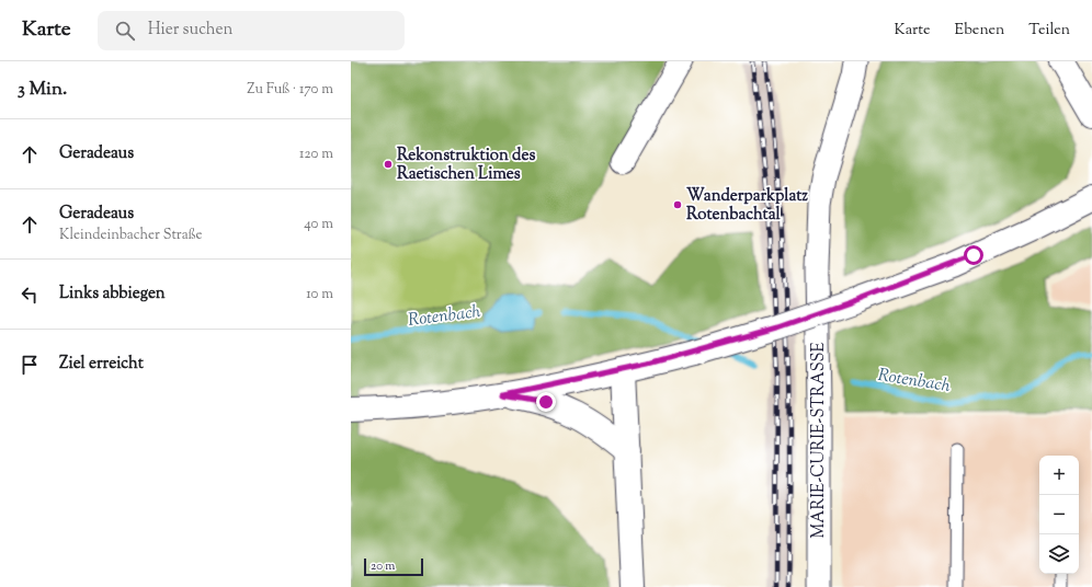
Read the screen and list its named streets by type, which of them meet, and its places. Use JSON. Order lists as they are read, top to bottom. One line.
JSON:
{"streets":{"street":["MARIE-CURIE-STRASSE"]},"water":["Rotenbach"],"places":["Rekonstruktion des Raetischen Limes","Wanderparkplatz Rotenbachtal"],"scale_bar":"20 m","page":{"header":"Karte","search":"Hier suchen","nav":["Karte","Ebenen","Teilen"],"heading":["3 Min.","Zu Fuß · 170 m"],"list":[["Geradeaus","120 m"],["Geradeaus","Kleindeinbacher Straße","40 m"],["Links abbiegen","10 m"],"Ziel erreicht"],"map_buttons":["+","−"],"scale":"20 m"}}
